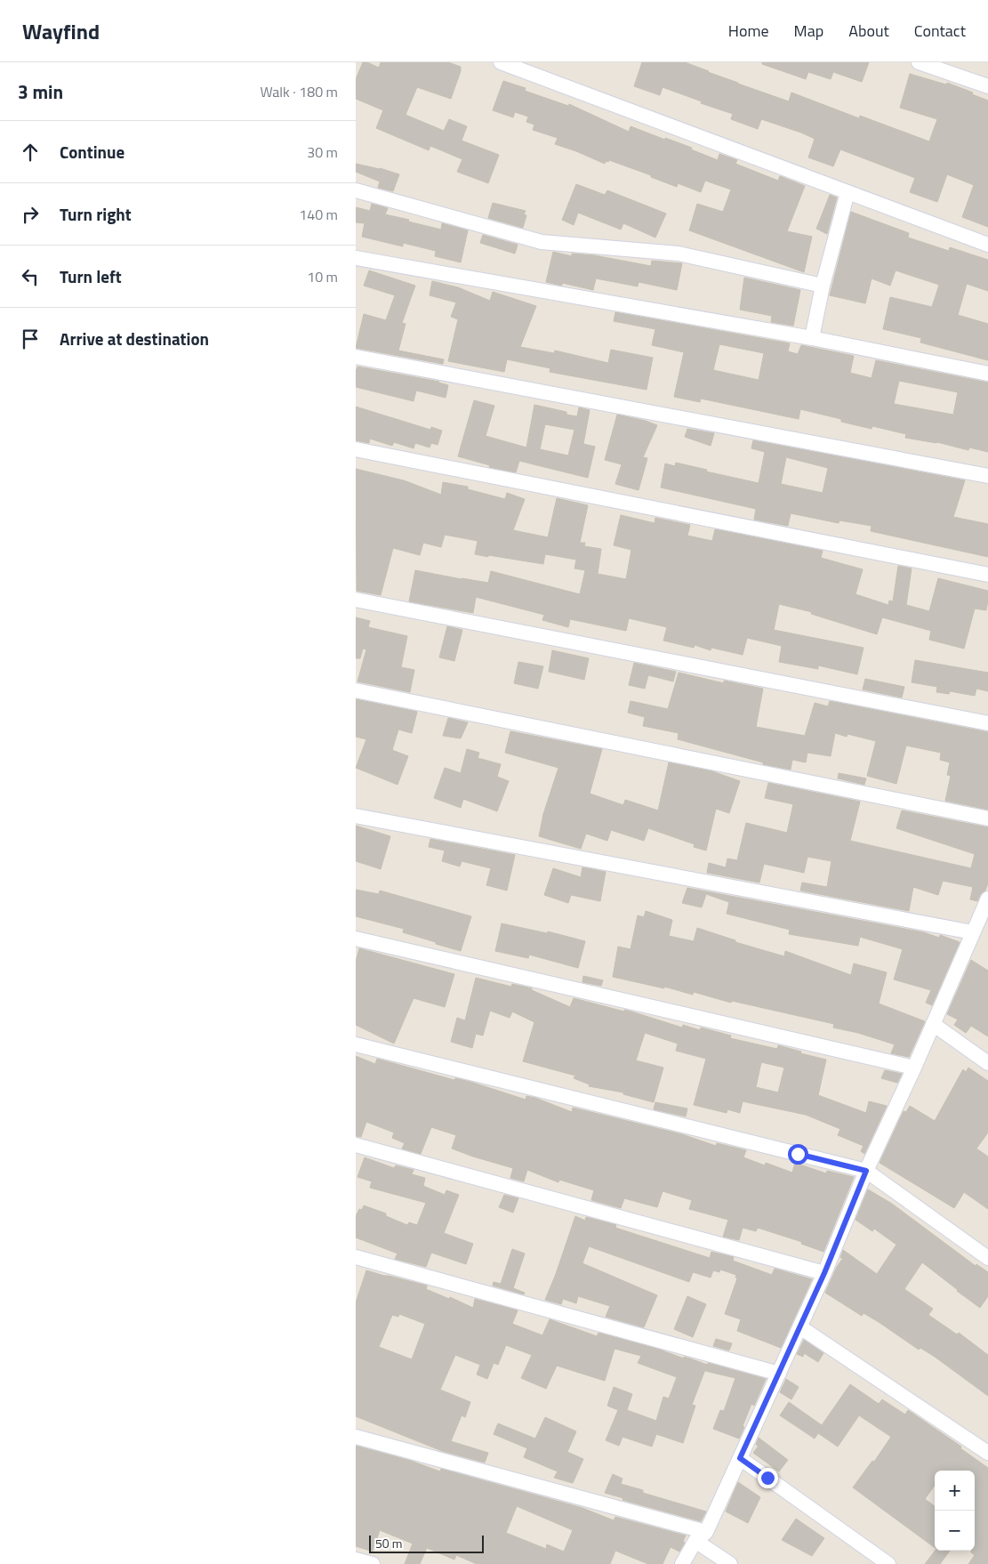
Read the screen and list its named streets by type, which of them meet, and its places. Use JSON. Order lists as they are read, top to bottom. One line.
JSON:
{"scale_bar":"50 m","page":{"header":"Wayfind","nav":["Home","Map","About","Contact"],"heading":["3 min","Walk · 180 m"],"list":[["Continue","30 m"],["Turn right","140 m"],["Turn left","10 m"],"Arrive at destination"],"map_buttons":["+","−"],"scale":"50 m"}}
